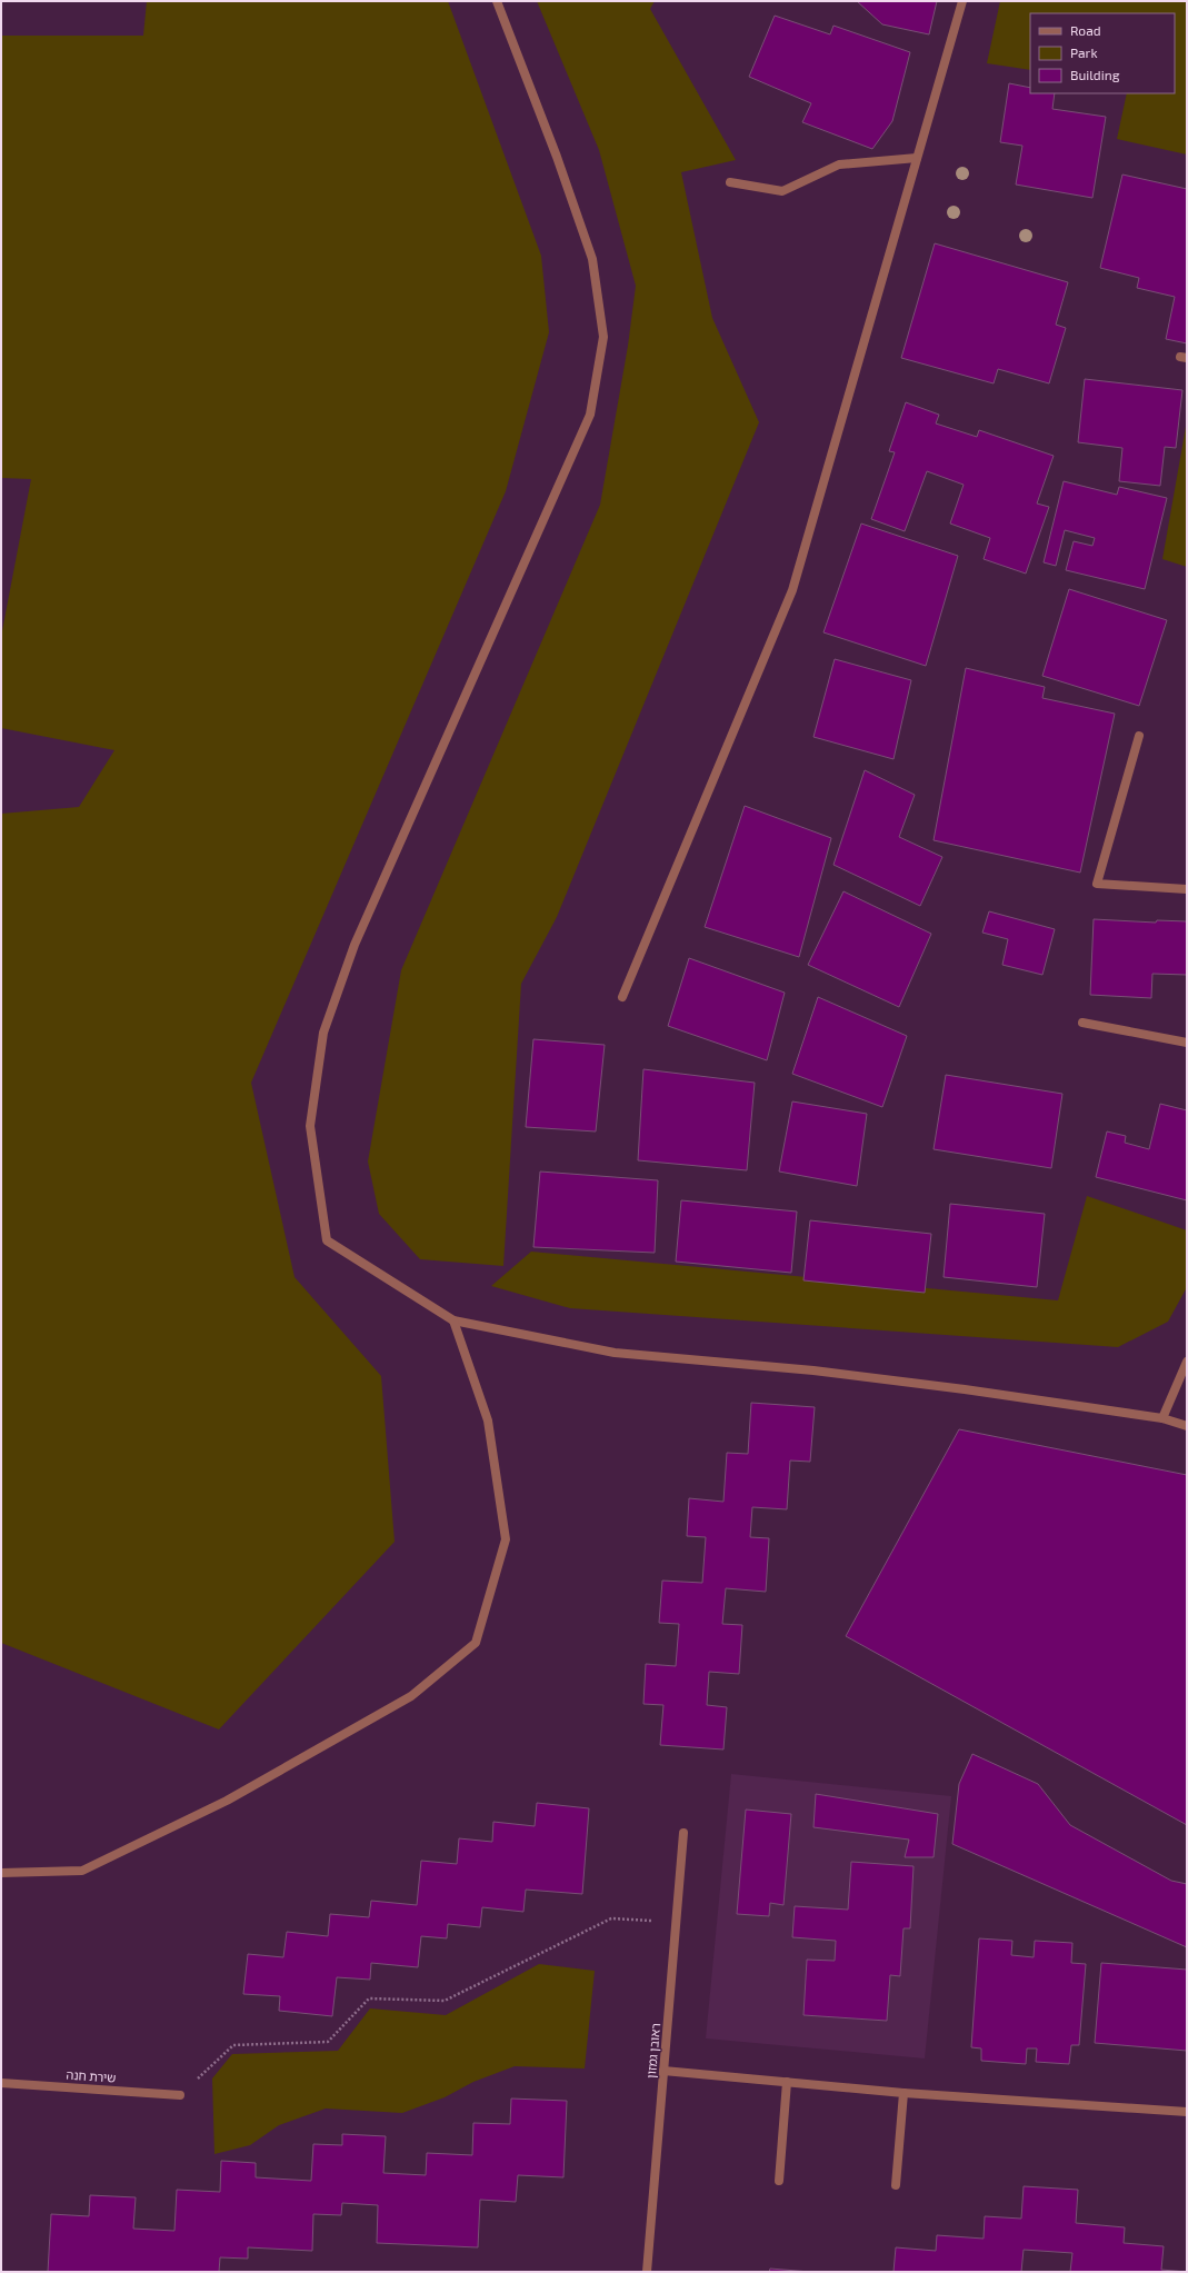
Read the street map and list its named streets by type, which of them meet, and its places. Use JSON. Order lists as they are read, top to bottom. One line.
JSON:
{"streets":{"street":["ראובן גמזון","שירת חנה"]},"legend":["Road","Park","Building"]}
